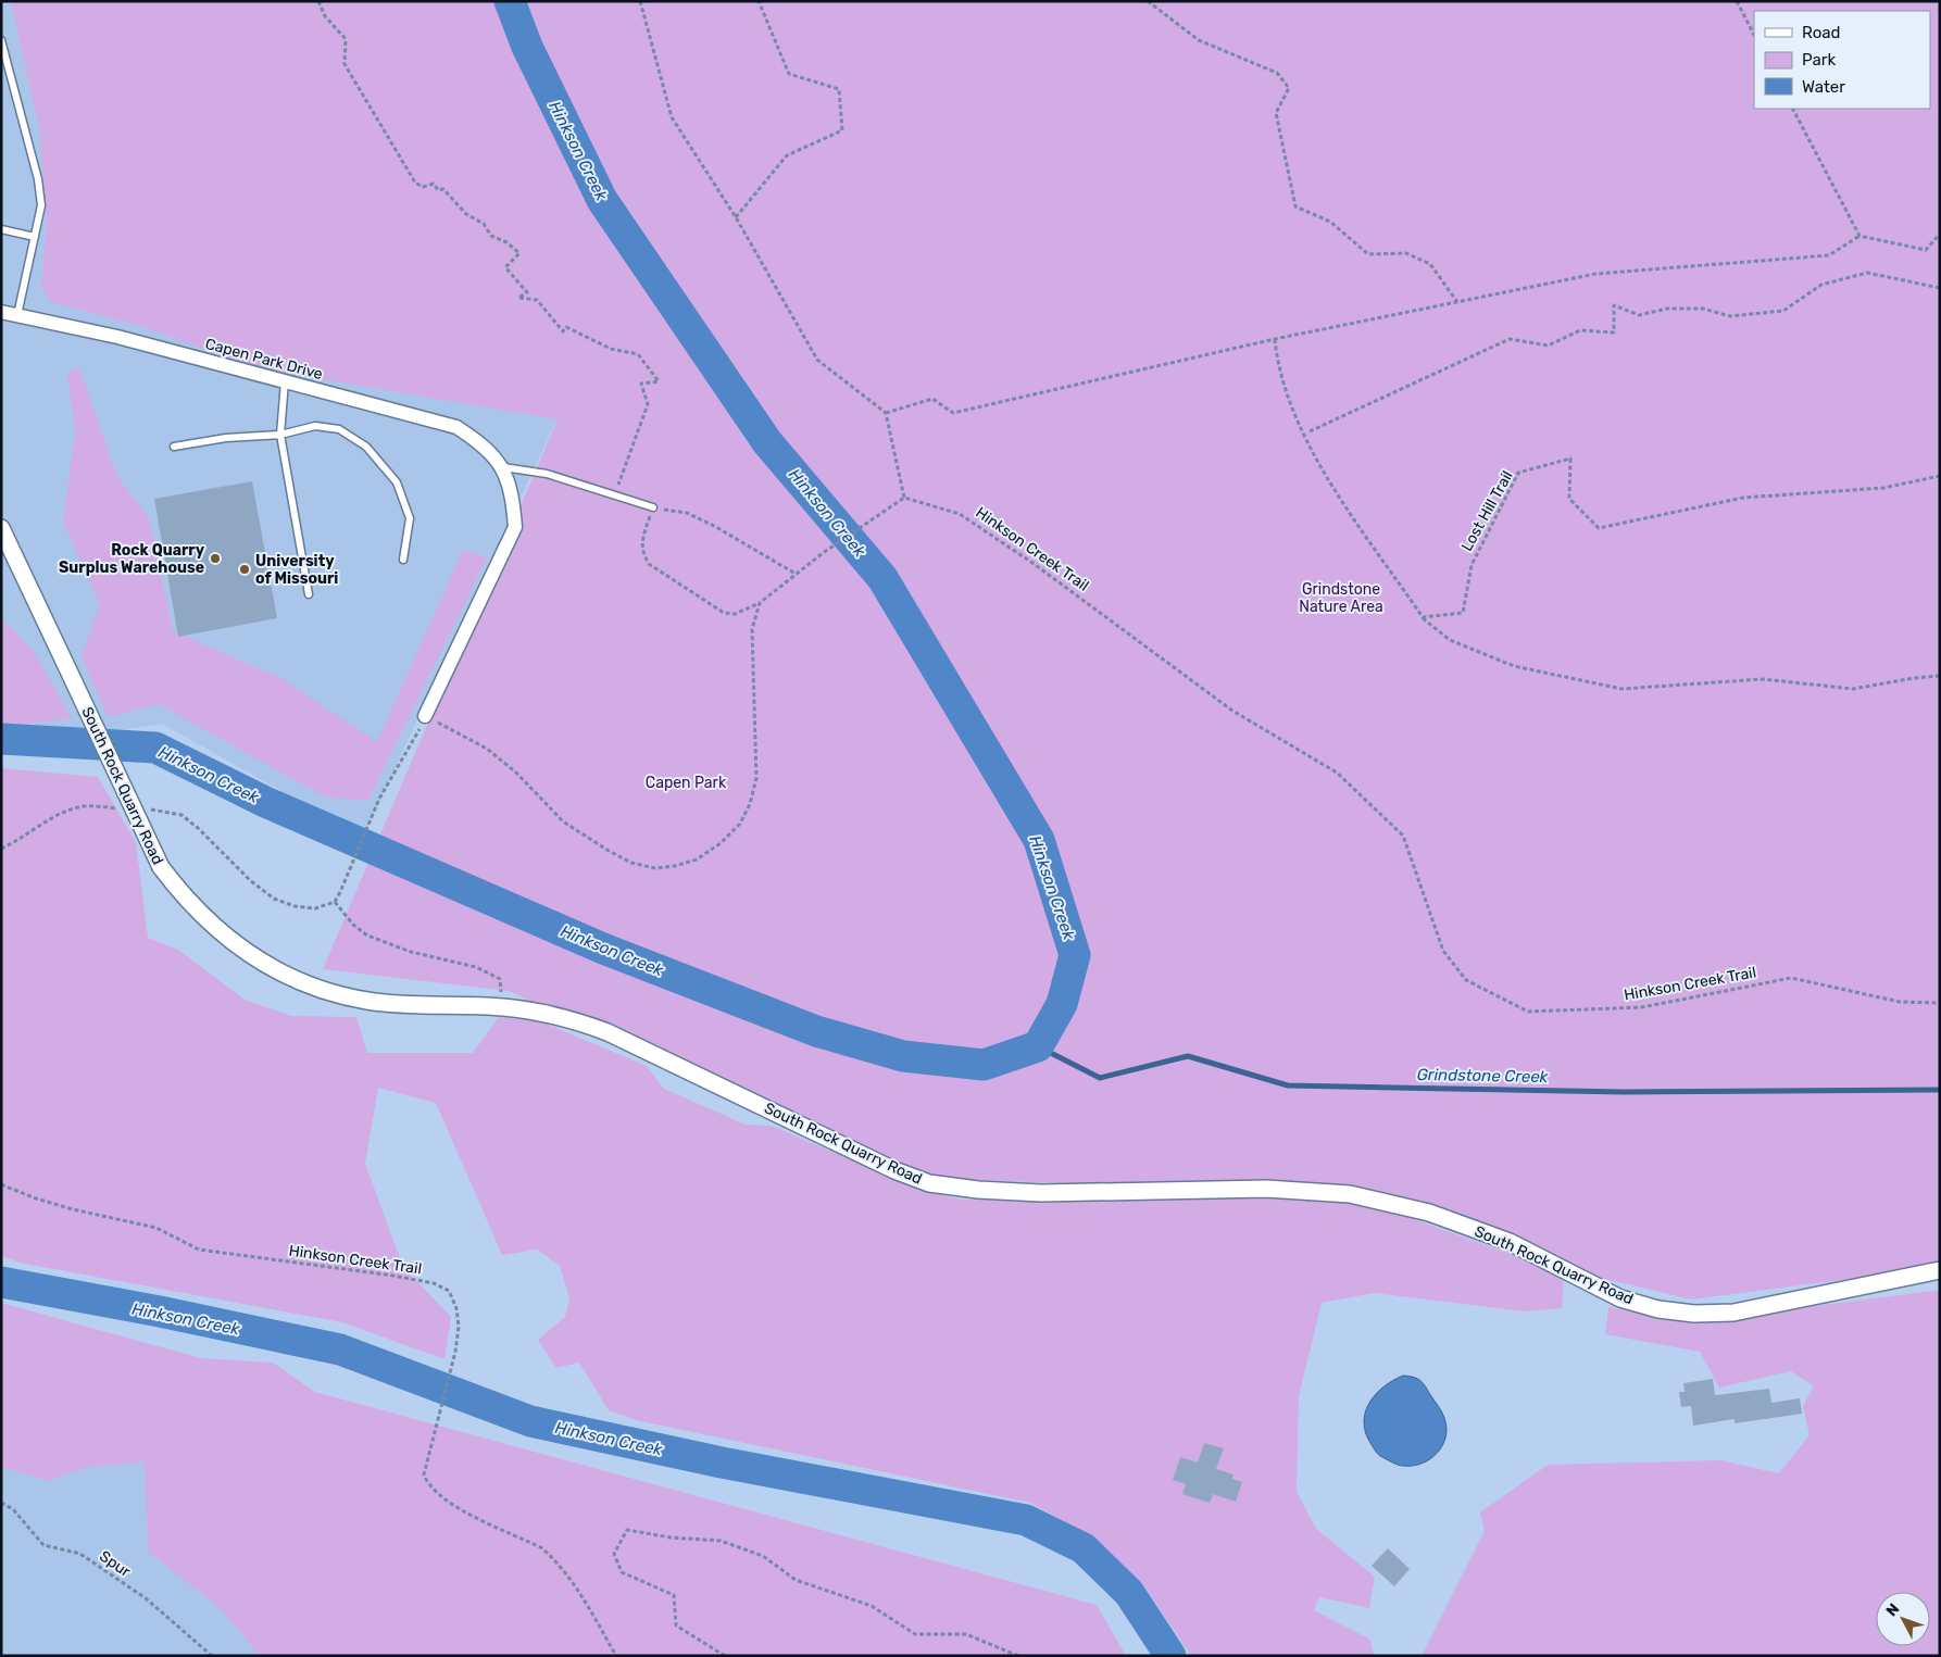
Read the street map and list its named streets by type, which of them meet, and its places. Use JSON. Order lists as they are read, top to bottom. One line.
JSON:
{"streets":{"street":["Capen Park Drive","South Rock Quarry Road"],"path":["Lost Hill Trail","Hinkson Creek Trail","Spur"]},"water":["Hinkson Creek","Grindstone Creek"],"parks":["Grindstone Nature Area","Capen Park"],"places":["Rock Quarry Surplus Warehouse","University of Missouri"],"legend":["Road","Park","Water"],"north":"top left"}
